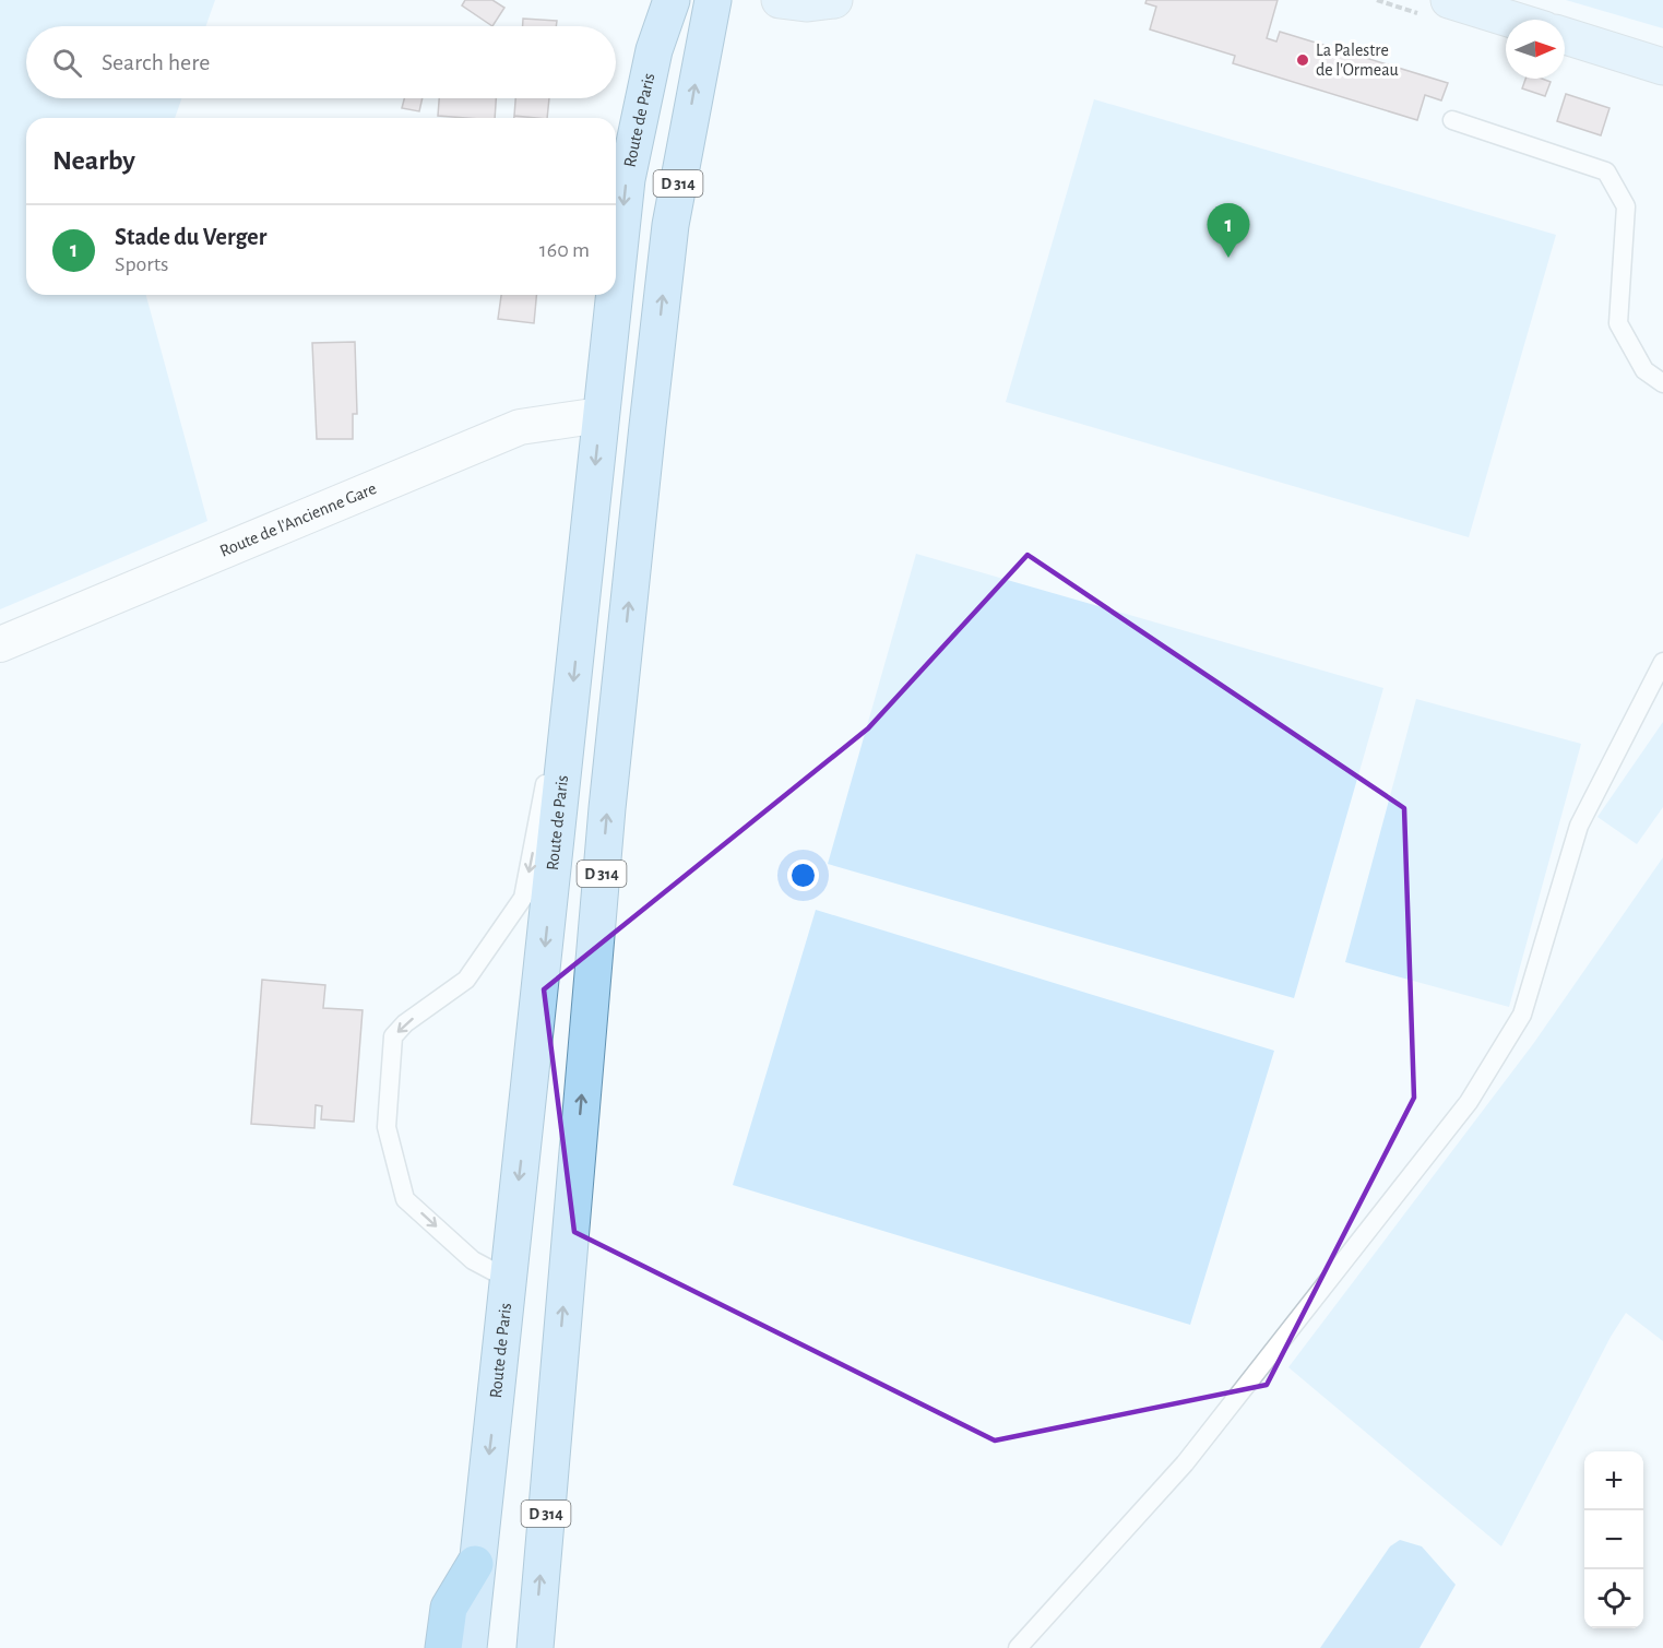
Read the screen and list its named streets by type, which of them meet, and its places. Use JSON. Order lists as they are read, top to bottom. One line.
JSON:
{"streets":{"main road":["Route de Paris","D 314"],"street":["Route de l'Ancienne Gare"]},"crossings":[["Route de Paris","Route de l'Ancienne Gare"]],"places":["La Palestre de l'Ormeau"],"north":"right","page":{"search":"Search here","heading":"Nearby","pins":"1","list":[{"mark":"1","name":"Stade du Verger","note":"Sports","value":"160 m"}],"map_buttons":["+","−"]}}
